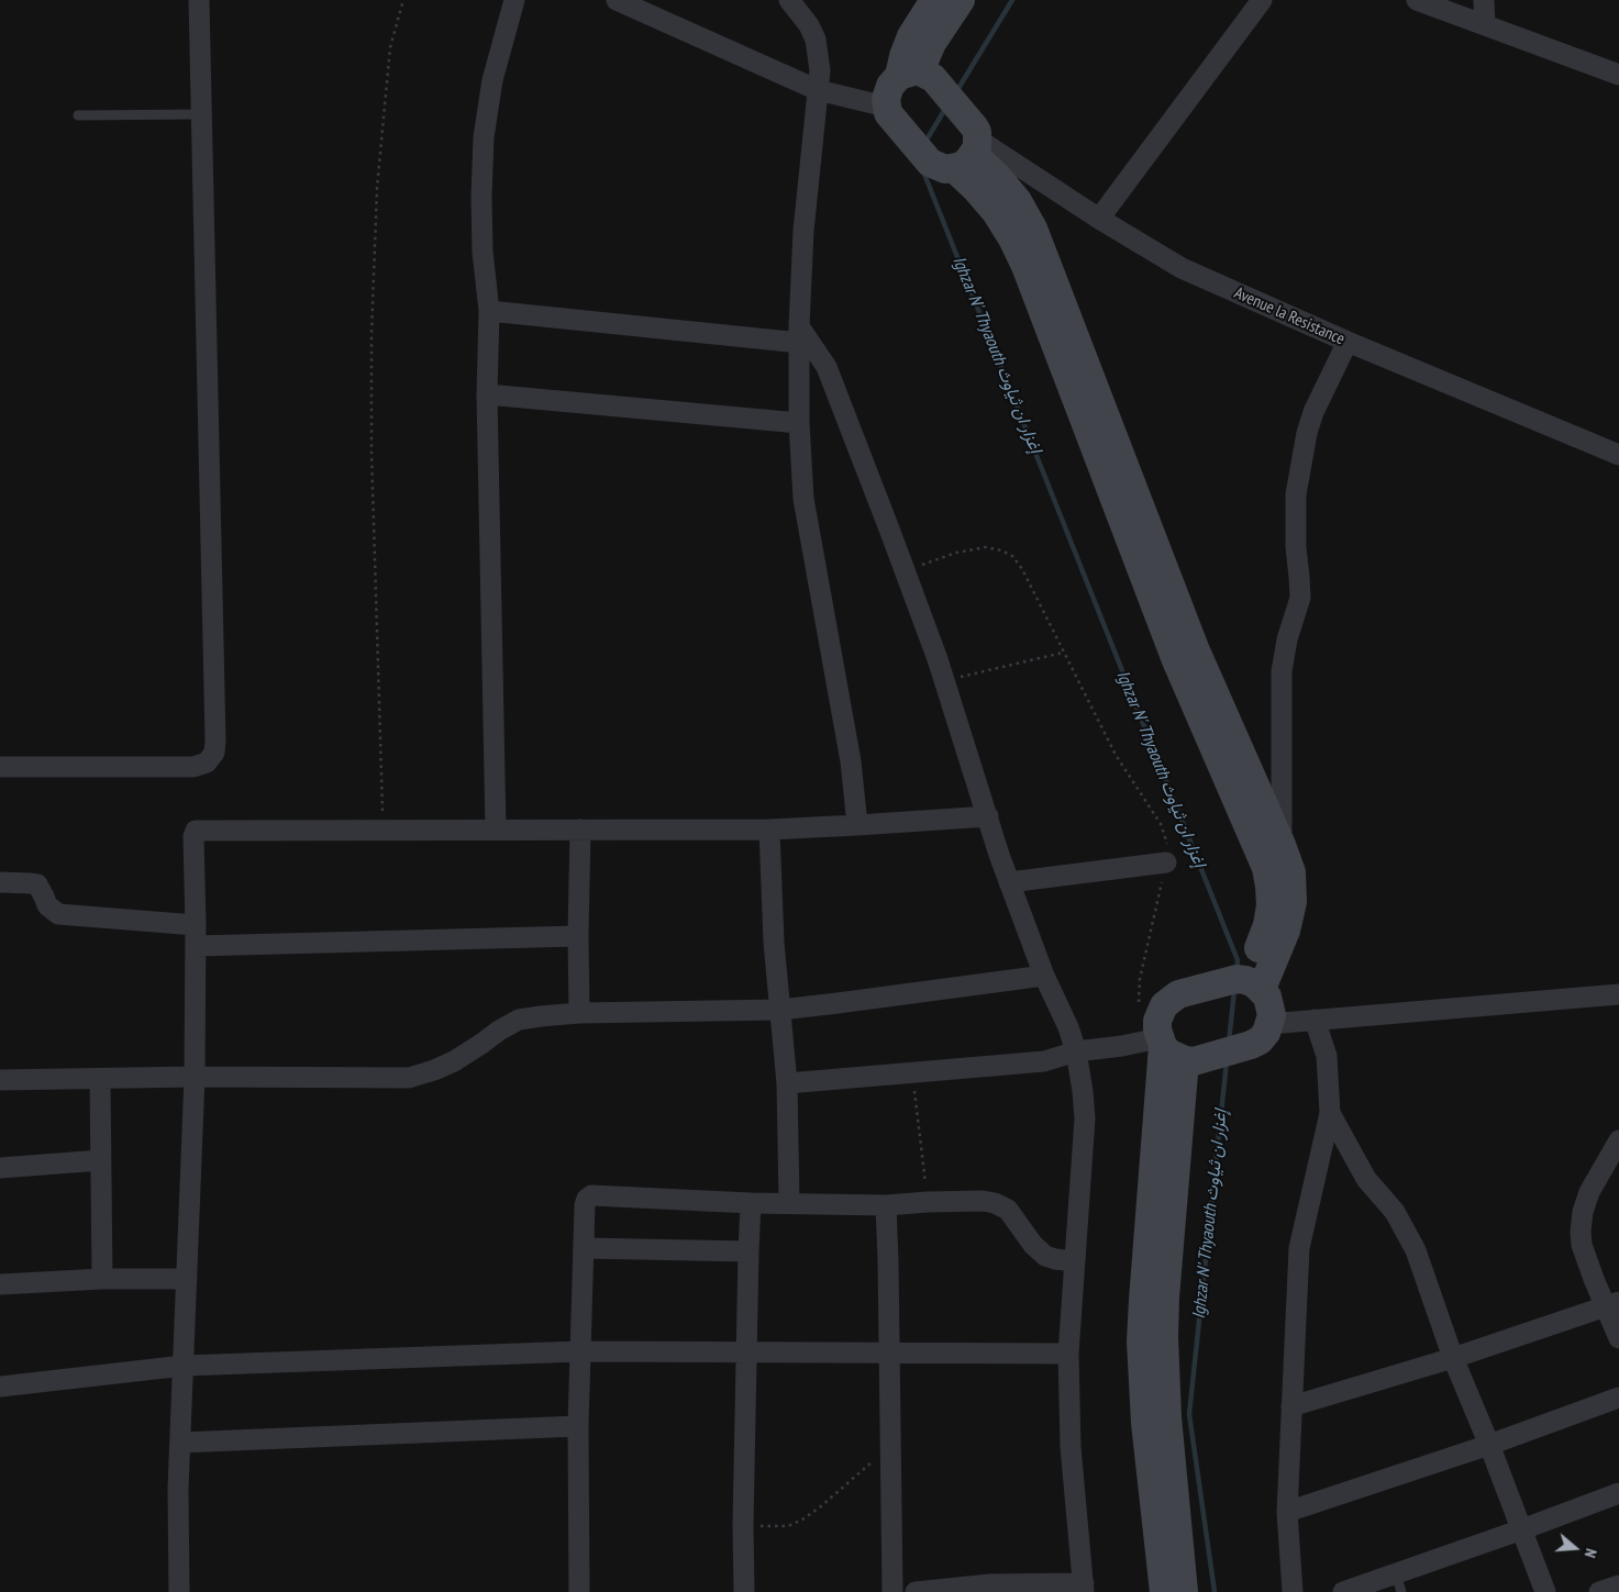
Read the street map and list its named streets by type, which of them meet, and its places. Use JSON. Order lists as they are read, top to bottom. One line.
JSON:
{"streets":{"street":["Avenue la Resistance"]},"water":["Ighzar N' Thyaouth إغزار ان ثياوث"],"north":"right"}
